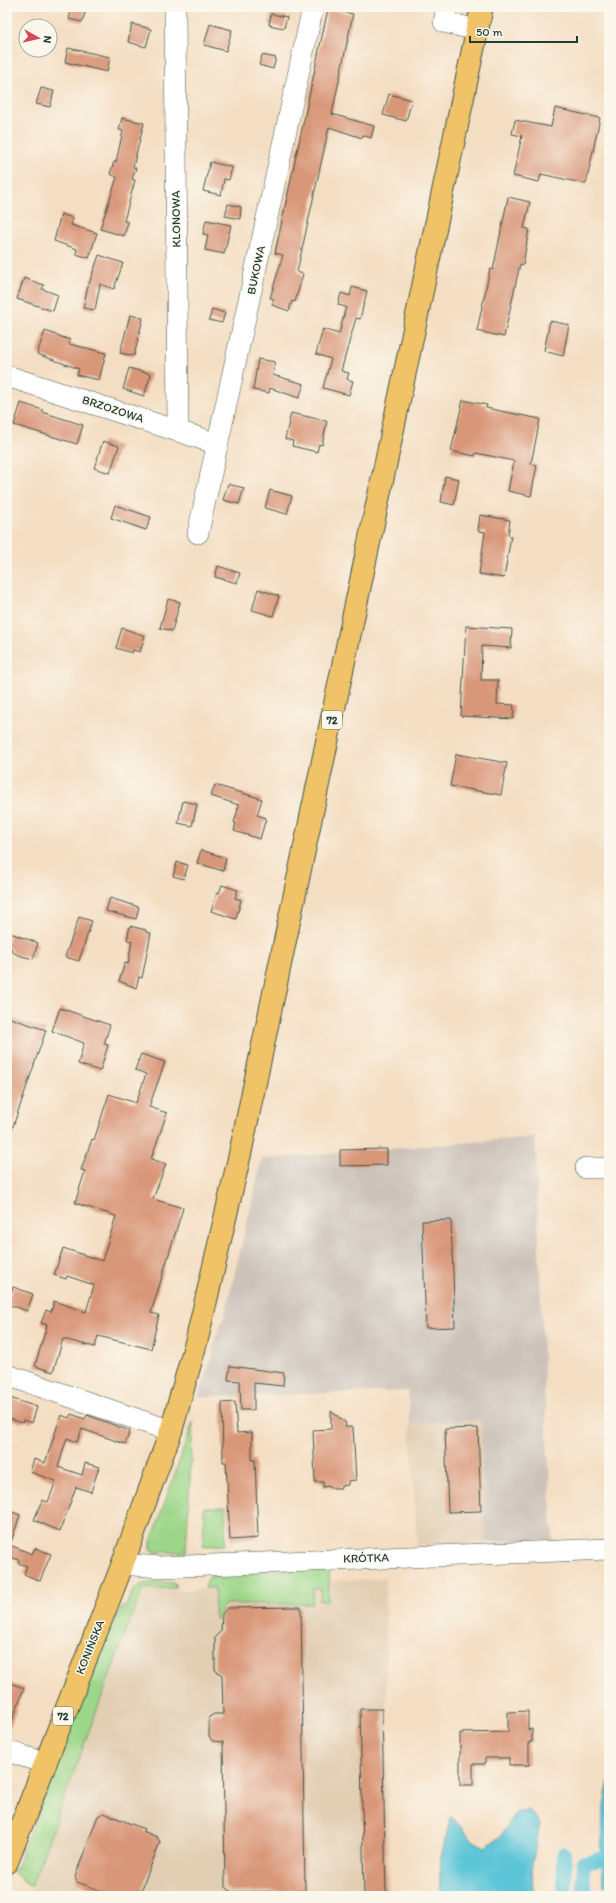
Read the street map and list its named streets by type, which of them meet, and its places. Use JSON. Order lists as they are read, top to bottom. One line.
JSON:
{"streets":{"main road":["72","KONIŃSKA"],"street":["KLONOWA","BUKOWA","BRZOZOWA","KRÓTKA"]},"crossings":[["KLONOWA","BRZOZOWA"],["BUKOWA","BRZOZOWA"],["72","KONIŃSKA"],["KRÓTKA","KONIŃSKA"]],"scale_bar":"50 m","north":"right"}
